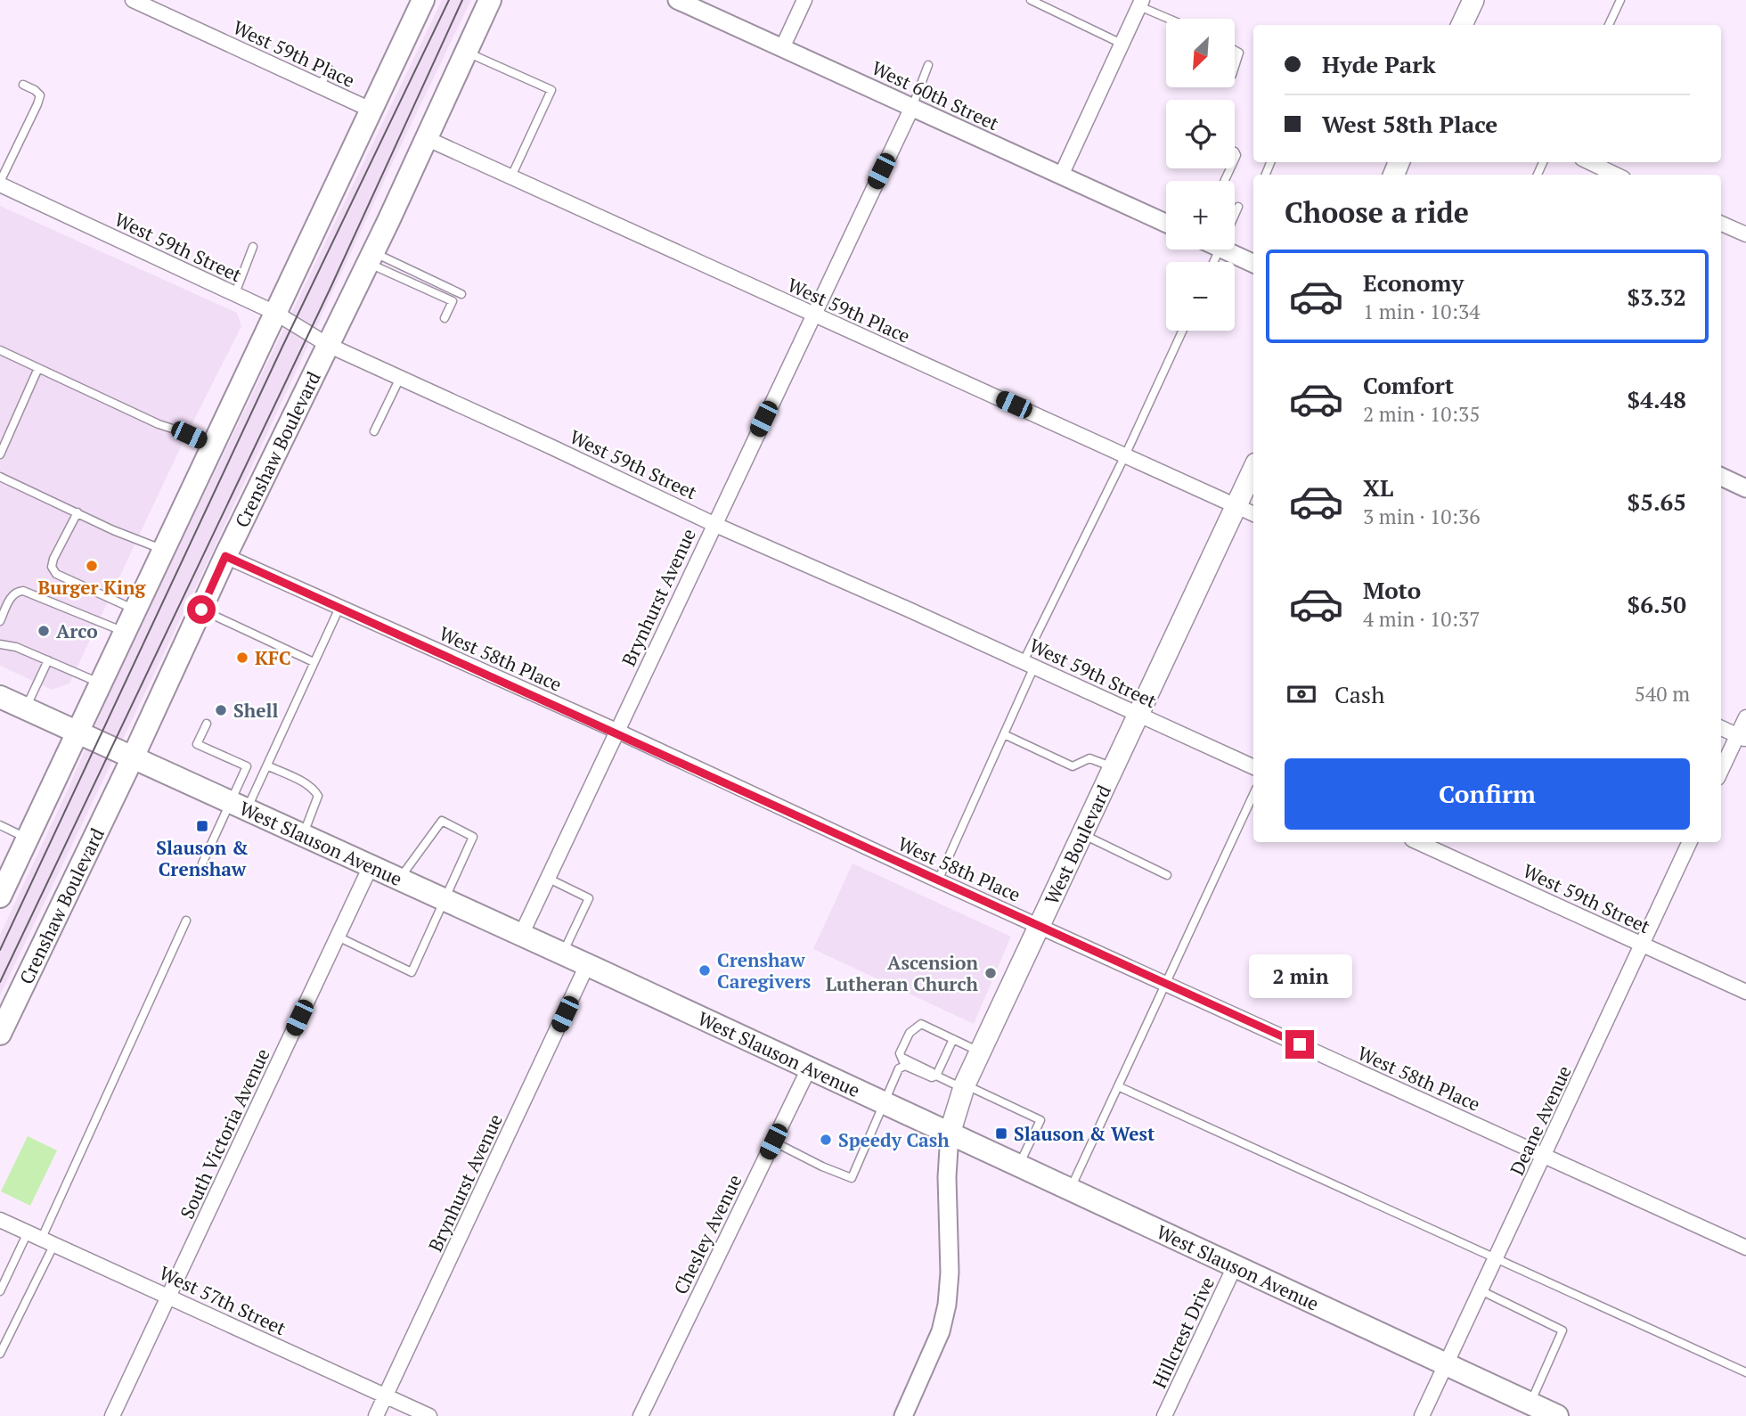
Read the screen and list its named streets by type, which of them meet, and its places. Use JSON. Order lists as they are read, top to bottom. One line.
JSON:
{"streets":{"main road":["Crenshaw Boulevard","West Slauson Avenue","West Boulevard"],"street":["West 59th Place","West 60th Street","West 59th Street","Brynhurst Avenue","West 58th Place","Deane Avenue","South Victoria Avenue","Chesley Avenue","West 57th Street","Hillcrest Drive"]},"crossings":[["West 59th Place","Crenshaw Boulevard"],["West 59th Place","Brynhurst Avenue"],["West 59th Place","West Boulevard"],["West 60th Street","Brynhurst Avenue"],["West 59th Street","Crenshaw Boulevard"],["West 59th Street","Brynhurst Avenue"],["West 59th Street","West Boulevard"],["West 59th Street","Deane Avenue"],["Crenshaw Boulevard","West 58th Place"],["Crenshaw Boulevard","West Slauson Avenue"],["Brynhurst Avenue","West 58th Place"],["Brynhurst Avenue","West Slauson Avenue"],["Brynhurst Avenue","West 57th Street"],["West 58th Place","West Boulevard"],["West 58th Place","Deane Avenue"],["West Slauson Avenue","West Boulevard"],["West Slauson Avenue","Deane Avenue"],["West Slauson Avenue","South Victoria Avenue"],["West Slauson Avenue","Chesley Avenue"],["West Slauson Avenue","Hillcrest Drive"],["South Victoria Avenue","West 57th Street"]],"places":{"other":["Burger King","Arco","KFC","Shell","Crenshaw Caregivers","Ascension Lutheran Church","Speedy Cash"],"transit":["Slauson & Crenshaw","Slauson & West"]},"north":"bottom left","page":{"map_buttons":["+","−"],"banner":["Hyde Park","West 58th Place"],"heading":"Choose a ride","list":[{"name":"Economy","note":"1 min · 10:34","value":"$3.32"},{"name":"Comfort","note":"2 min · 10:35","value":"$4.48"},{"name":"XL","note":"3 min · 10:36","value":"$5.65"},{"name":"Moto","note":"4 min · 10:37","value":"$6.50"}],"pay":["Cash","540 m"],"buttons":"Confirm","bubble":"2 min"}}
